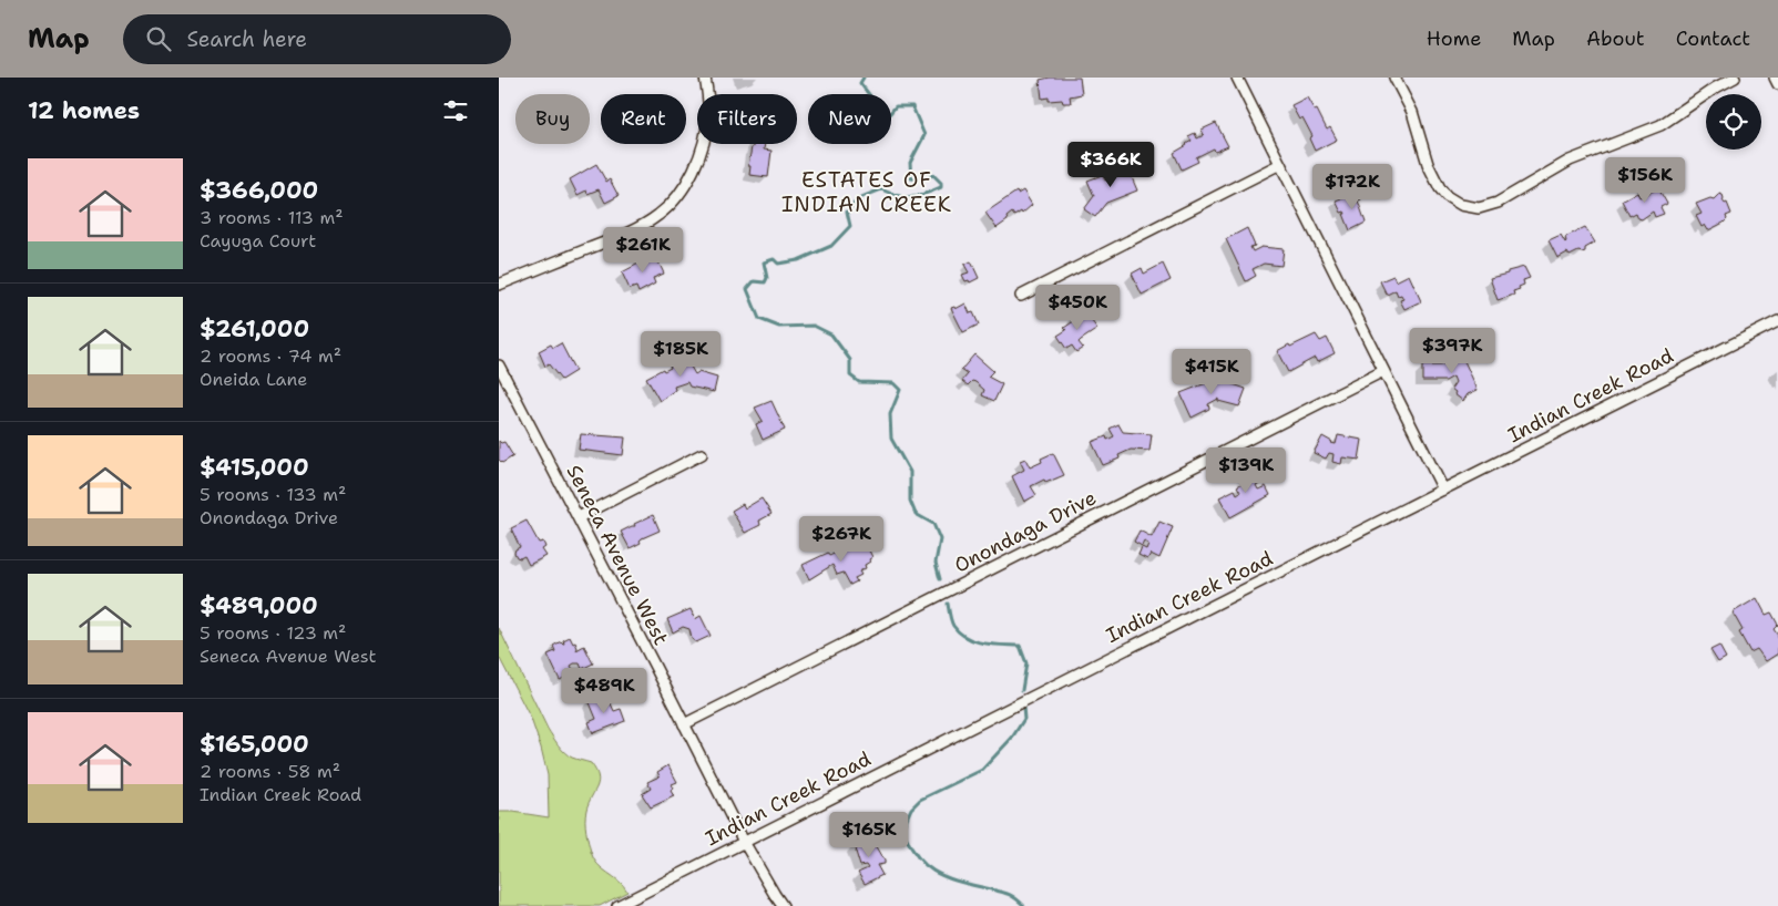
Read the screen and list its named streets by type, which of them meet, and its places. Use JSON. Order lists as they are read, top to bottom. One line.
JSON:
{"streets":{"street":["Indian Creek Road","Onondaga Drive","Seneca Avenue West"]},"crossings":[["Indian Creek Road","Seneca Avenue West"],["Onondaga Drive","Seneca Avenue West"]],"districts":["ESTATES OF INDIAN CREEK"],"page":{"header":"Map","search":"Search here","nav":["Home","Map","About","Contact"],"heading":"12 homes","chip":["Buy","Rent","Filters","New"],"price":["$366K","$156K","$172K","$261K","$450K","$397K","$185K","$415K","$139K","$267K","$489K","$165K"],"list":[{"name":"$366,000","note":"3 rooms · 113 m² · Cayuga Court"},{"name":"$261,000","note":"2 rooms · 74 m² · Oneida Lane"},{"name":"$415,000","note":"5 rooms · 133 m² · Onondaga Drive"},{"name":"$489,000","note":"5 rooms · 123 m² · Seneca Avenue West"},{"name":"$165,000","note":"2 rooms · 58 m² · Indian Creek Road"}]}}
